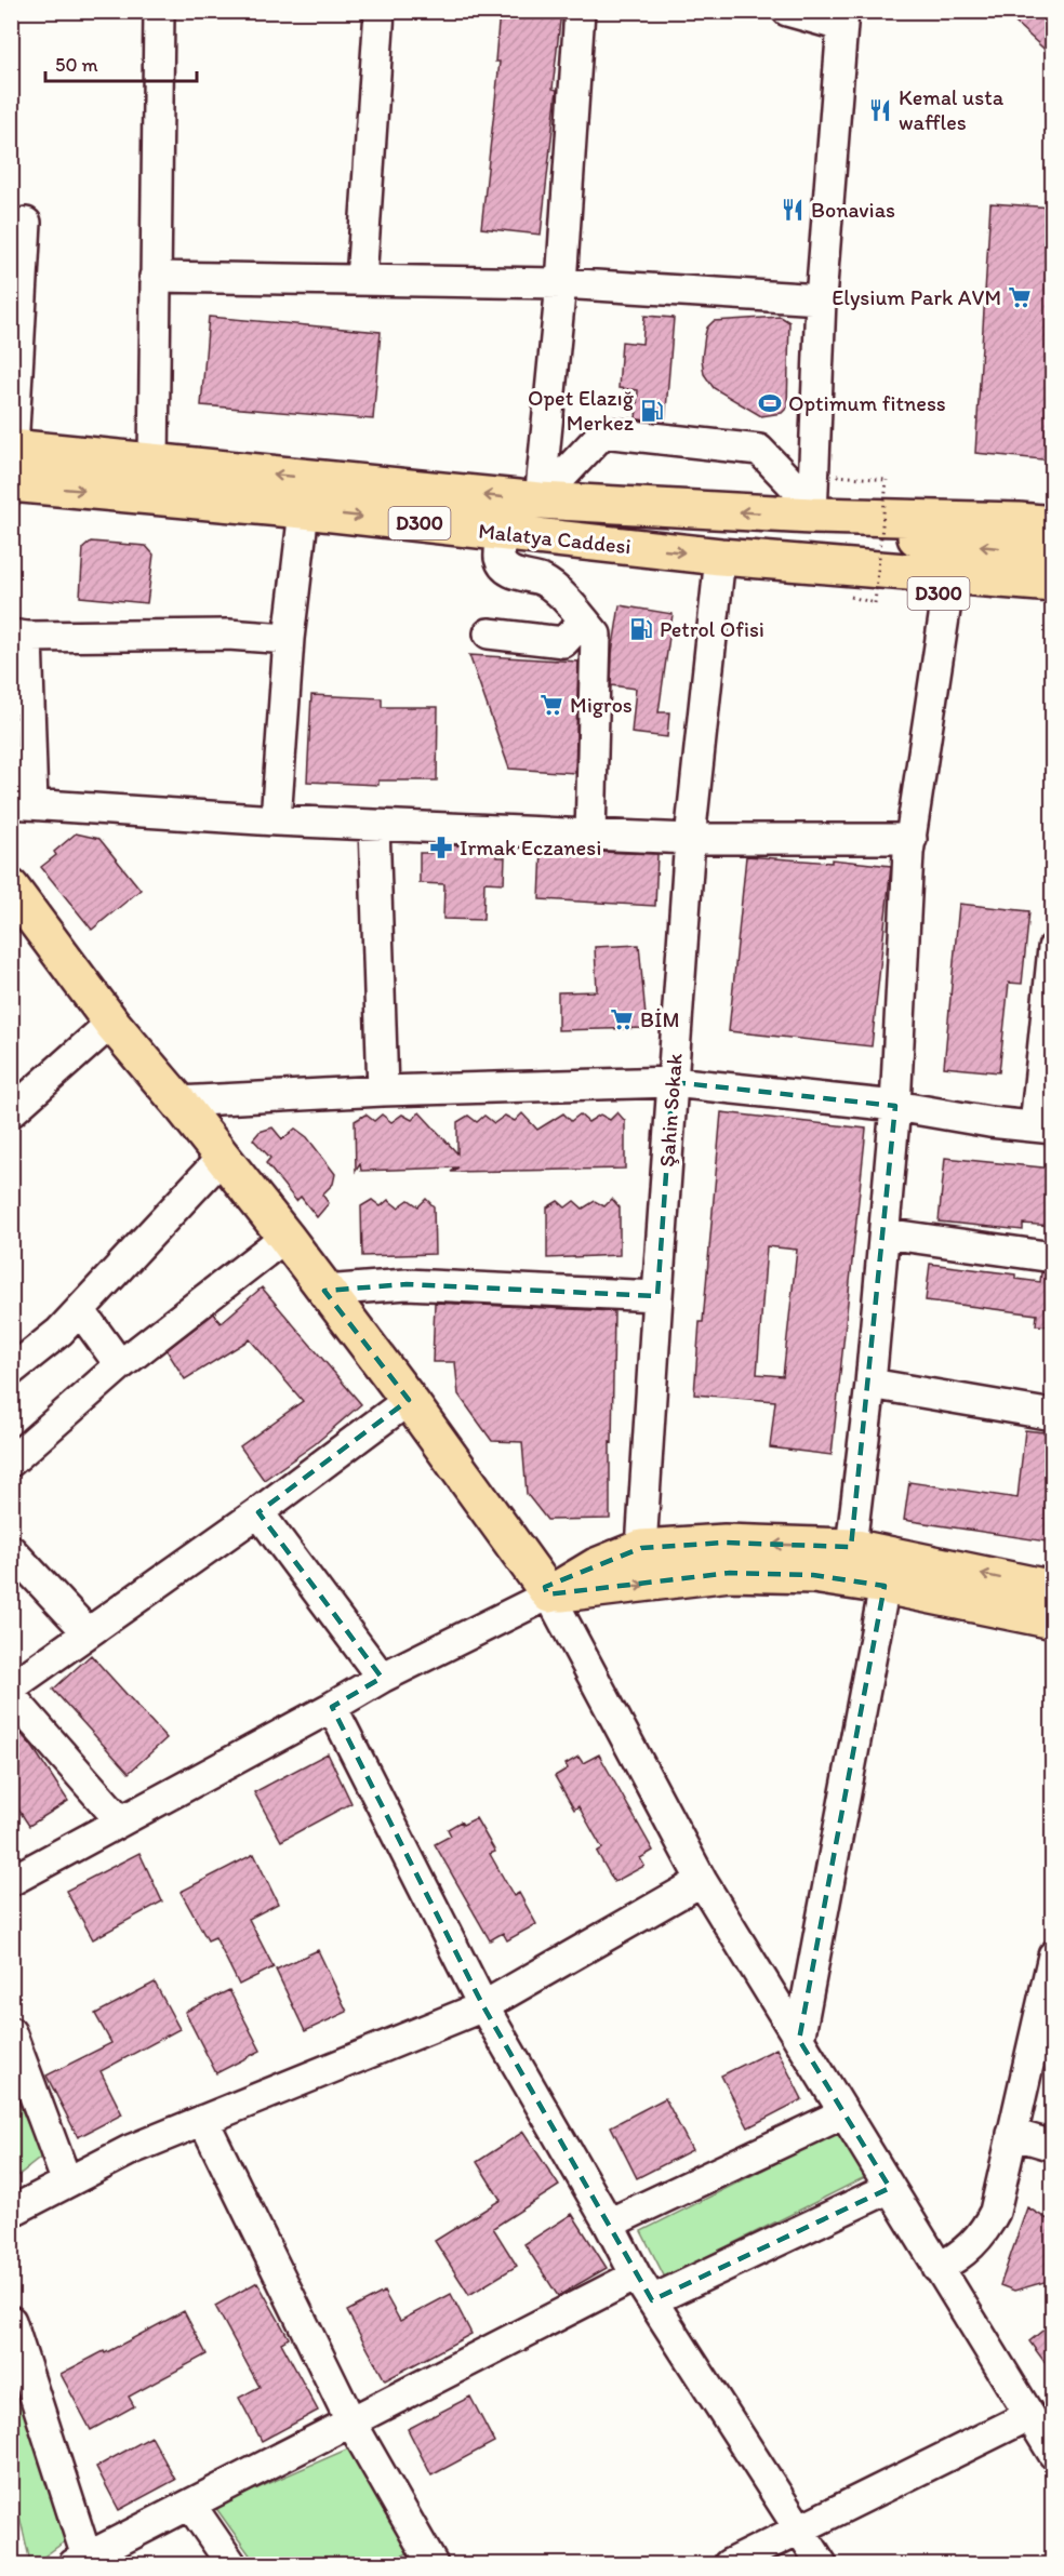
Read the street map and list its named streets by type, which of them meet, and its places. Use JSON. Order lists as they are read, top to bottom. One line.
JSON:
{"streets":{"main road":["D300","Malatya Caddesi"],"street":["Şahin Sokak"]},"crossings":[["D300","Malatya Caddesi"],["Malatya Caddesi","Şahin Sokak"]],"places":{"restaurant":["Kemal usta waffles","Bonavias"],"supermarket":["Elysium Park AVM","Migros","BİM"],"sports":["Optimum fitness"],"fuel station":["Opet Elazığ Merkez","Petrol Ofisi"],"pharmacy":["Irmak Eczanesi"]},"scale_bar":"50 m"}
